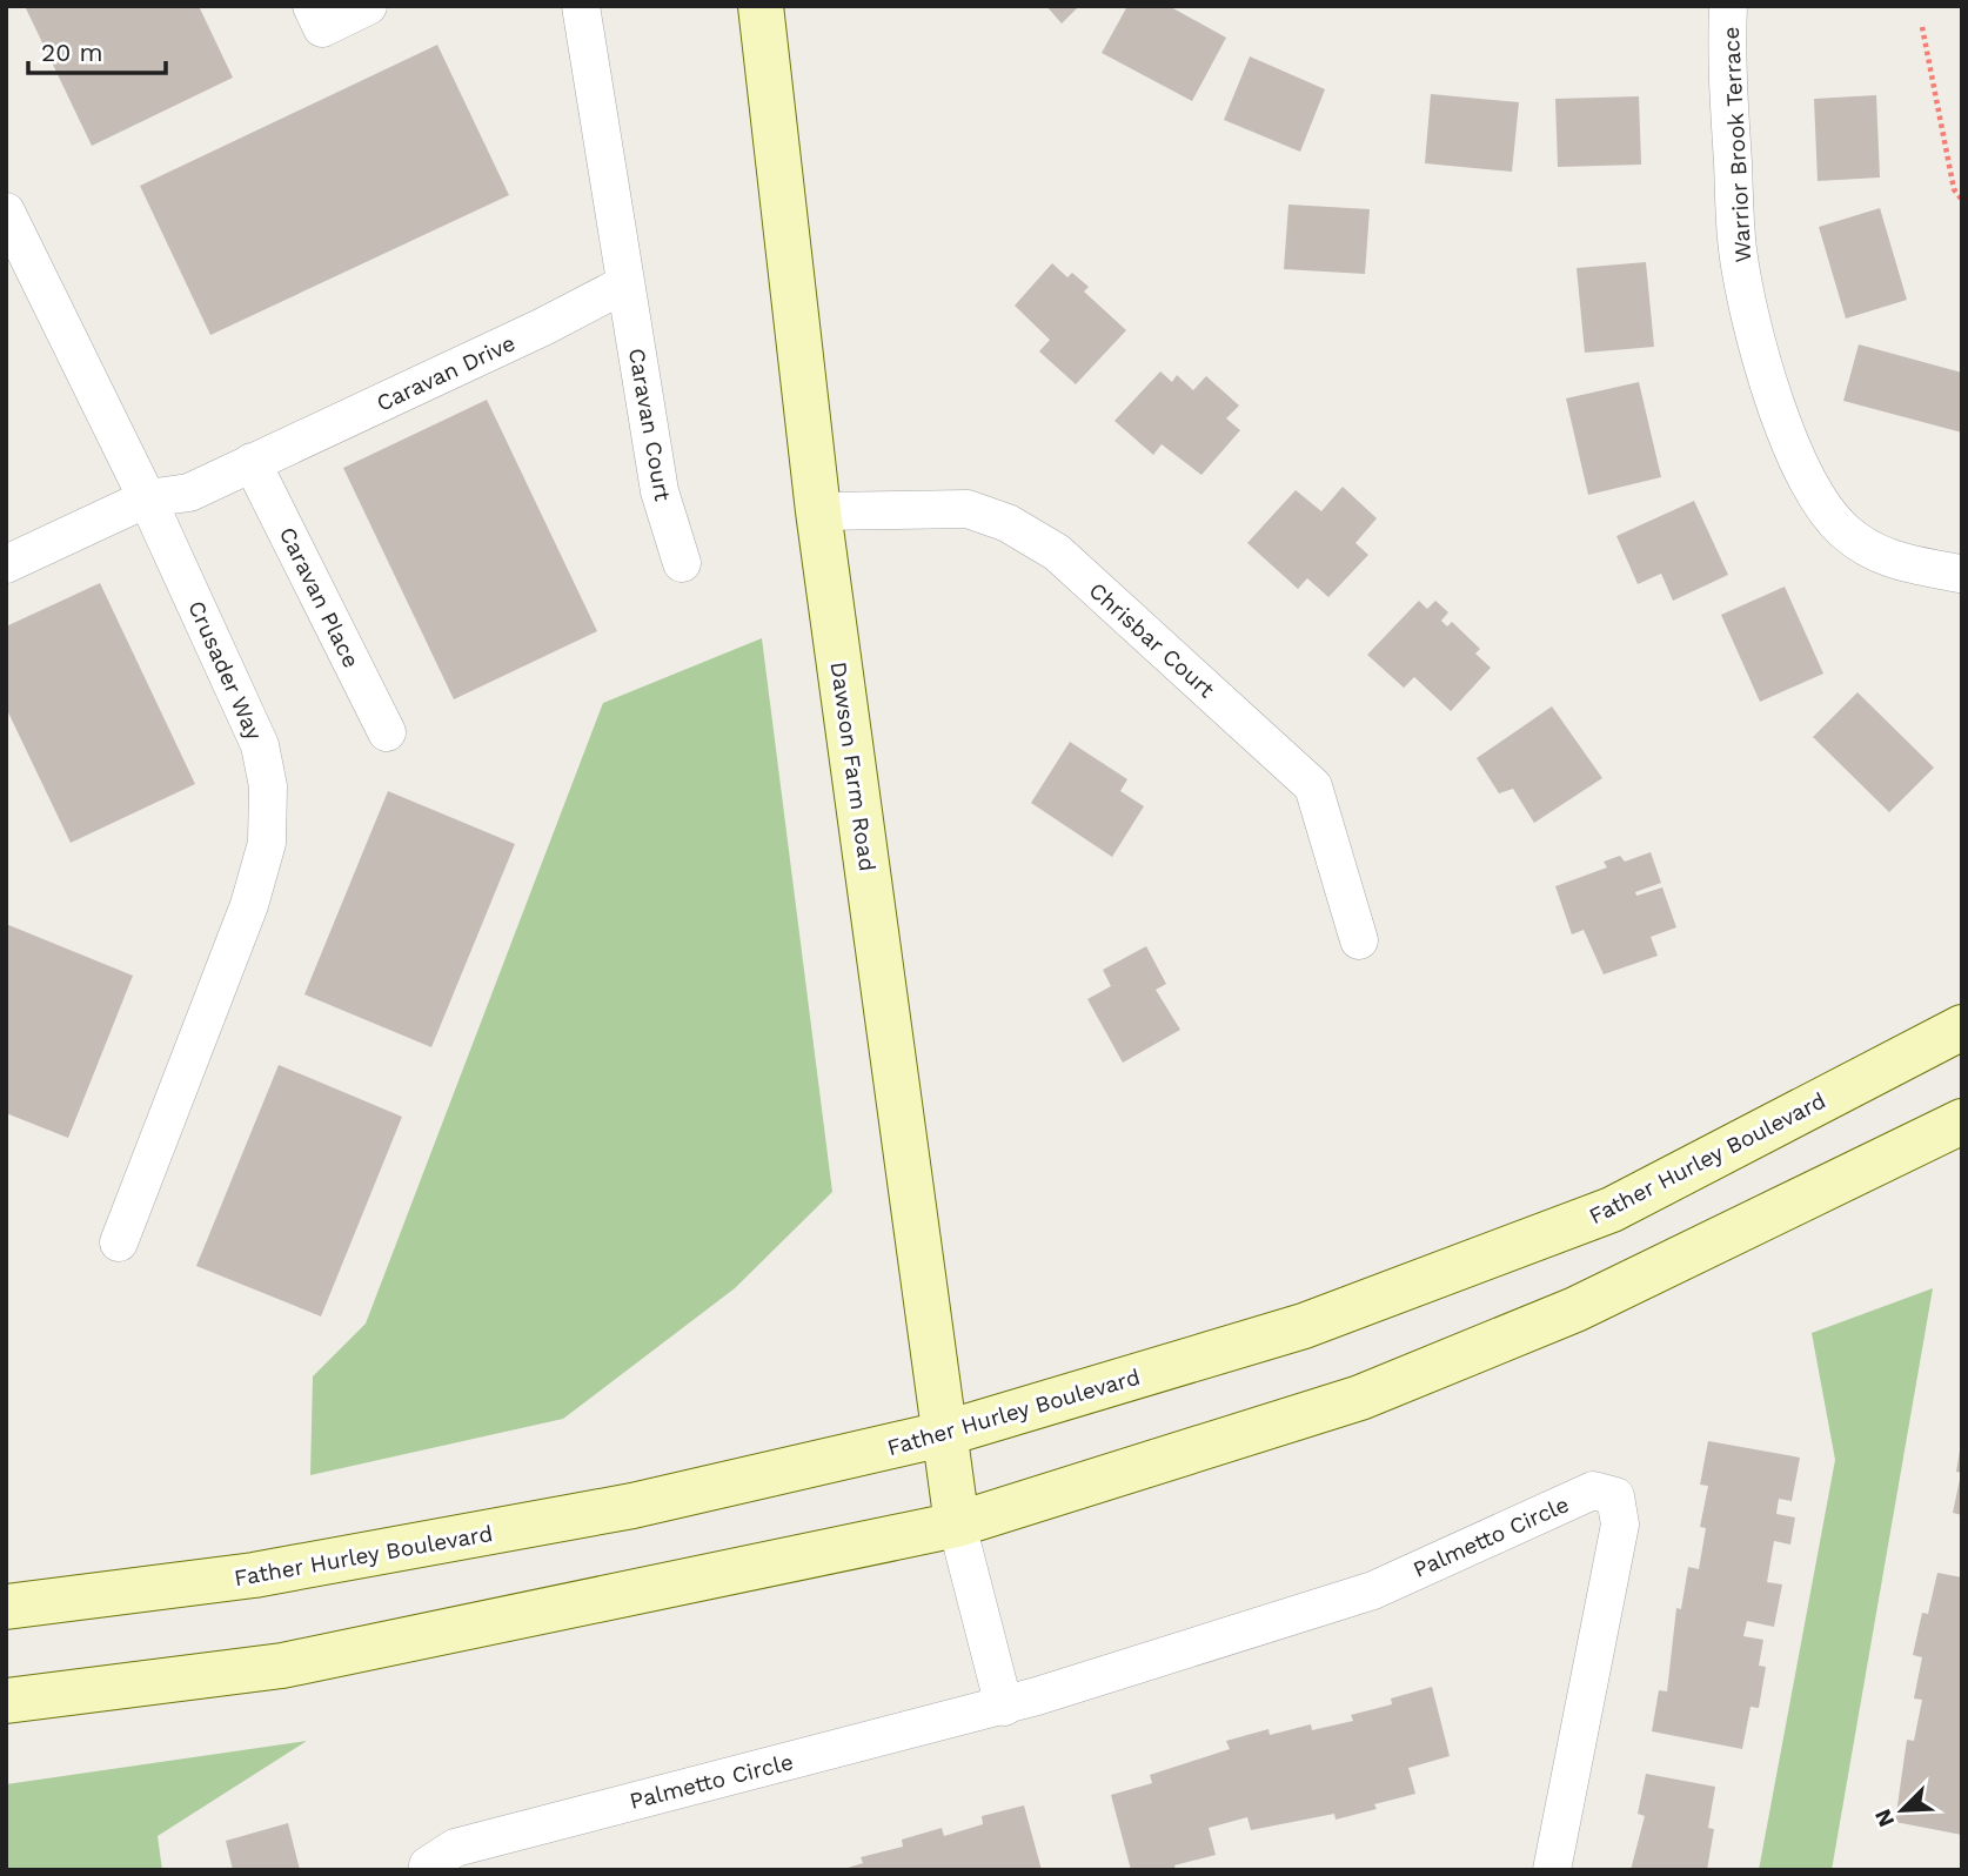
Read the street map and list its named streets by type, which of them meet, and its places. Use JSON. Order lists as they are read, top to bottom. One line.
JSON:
{"streets":{"main road":["Dawson Farm Road","Father Hurley Boulevard"],"street":["Warrior Brook Terrace","Caravan Drive","Caravan Court","Caravan Place","Chrisbar Court","Crusader Way","Palmetto Circle"]},"crossings":[["Caravan Drive","Caravan Court"],["Caravan Drive","Caravan Place"],["Caravan Drive","Crusader Way"],["Chrisbar Court","Dawson Farm Road"],["Dawson Farm Road","Father Hurley Boulevard"]],"scale_bar":"20 m","north":"bottom left"}
